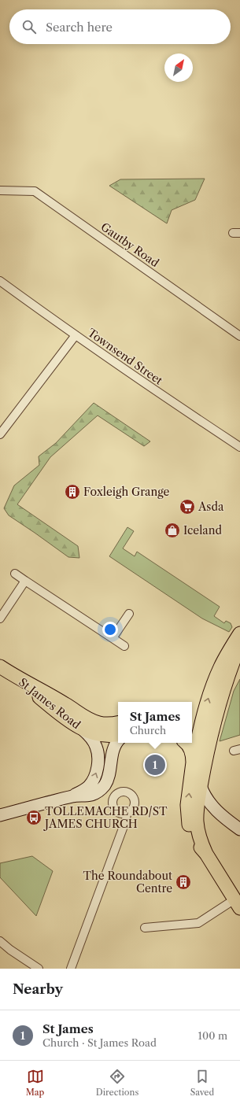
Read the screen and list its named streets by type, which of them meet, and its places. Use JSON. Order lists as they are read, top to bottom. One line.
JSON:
{"streets":{"main road":["St James Road"],"street":["Gautby Road","Townsend Street"]},"places":{"building":["Foxleigh Grange","The Roundabout Centre"],"supermarket":["Asda"],"shop":["Iceland"],"bus stop":["TOLLEMACHE RD/ST JAMES CHURCH"]},"north":"top right","page":{"search":"Search here","popup":["St James","Church"],"pins":"1","heading":"Nearby","list":[{"mark":"1","name":"St James","note":"Church · St James Road","value":"100 m"}],"nav":["Map","Directions","Saved"]}}
